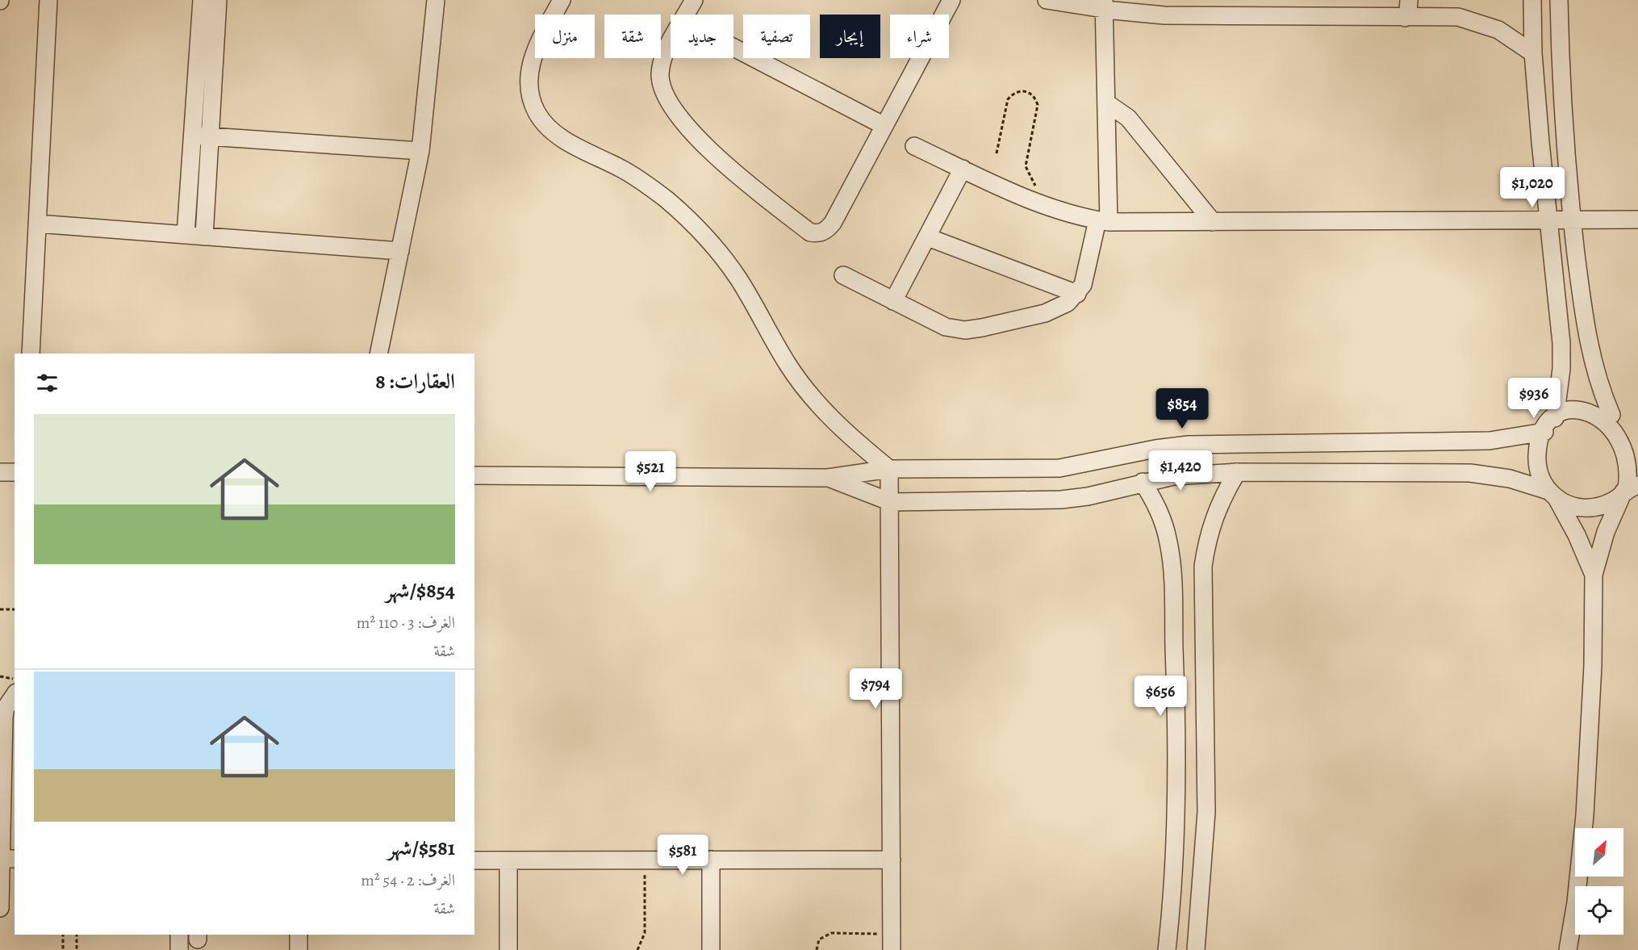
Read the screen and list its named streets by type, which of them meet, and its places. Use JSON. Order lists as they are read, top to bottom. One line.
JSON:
{"north":"top right","page":{"chip":["شراء","إيجار","تصفية","جديد","شقة","منزل"],"price":["$1,020","$936","$854","$1,420","$521","$794","$656","$581"],"heading":"العقارات: 8","list":[{"name":"$854/شهر","note":"الغرف: 3 · 110 m² · شقة"},{"name":"$581/شهر","note":"الغرف: 2 · 54 m² · شقة"}]}}
